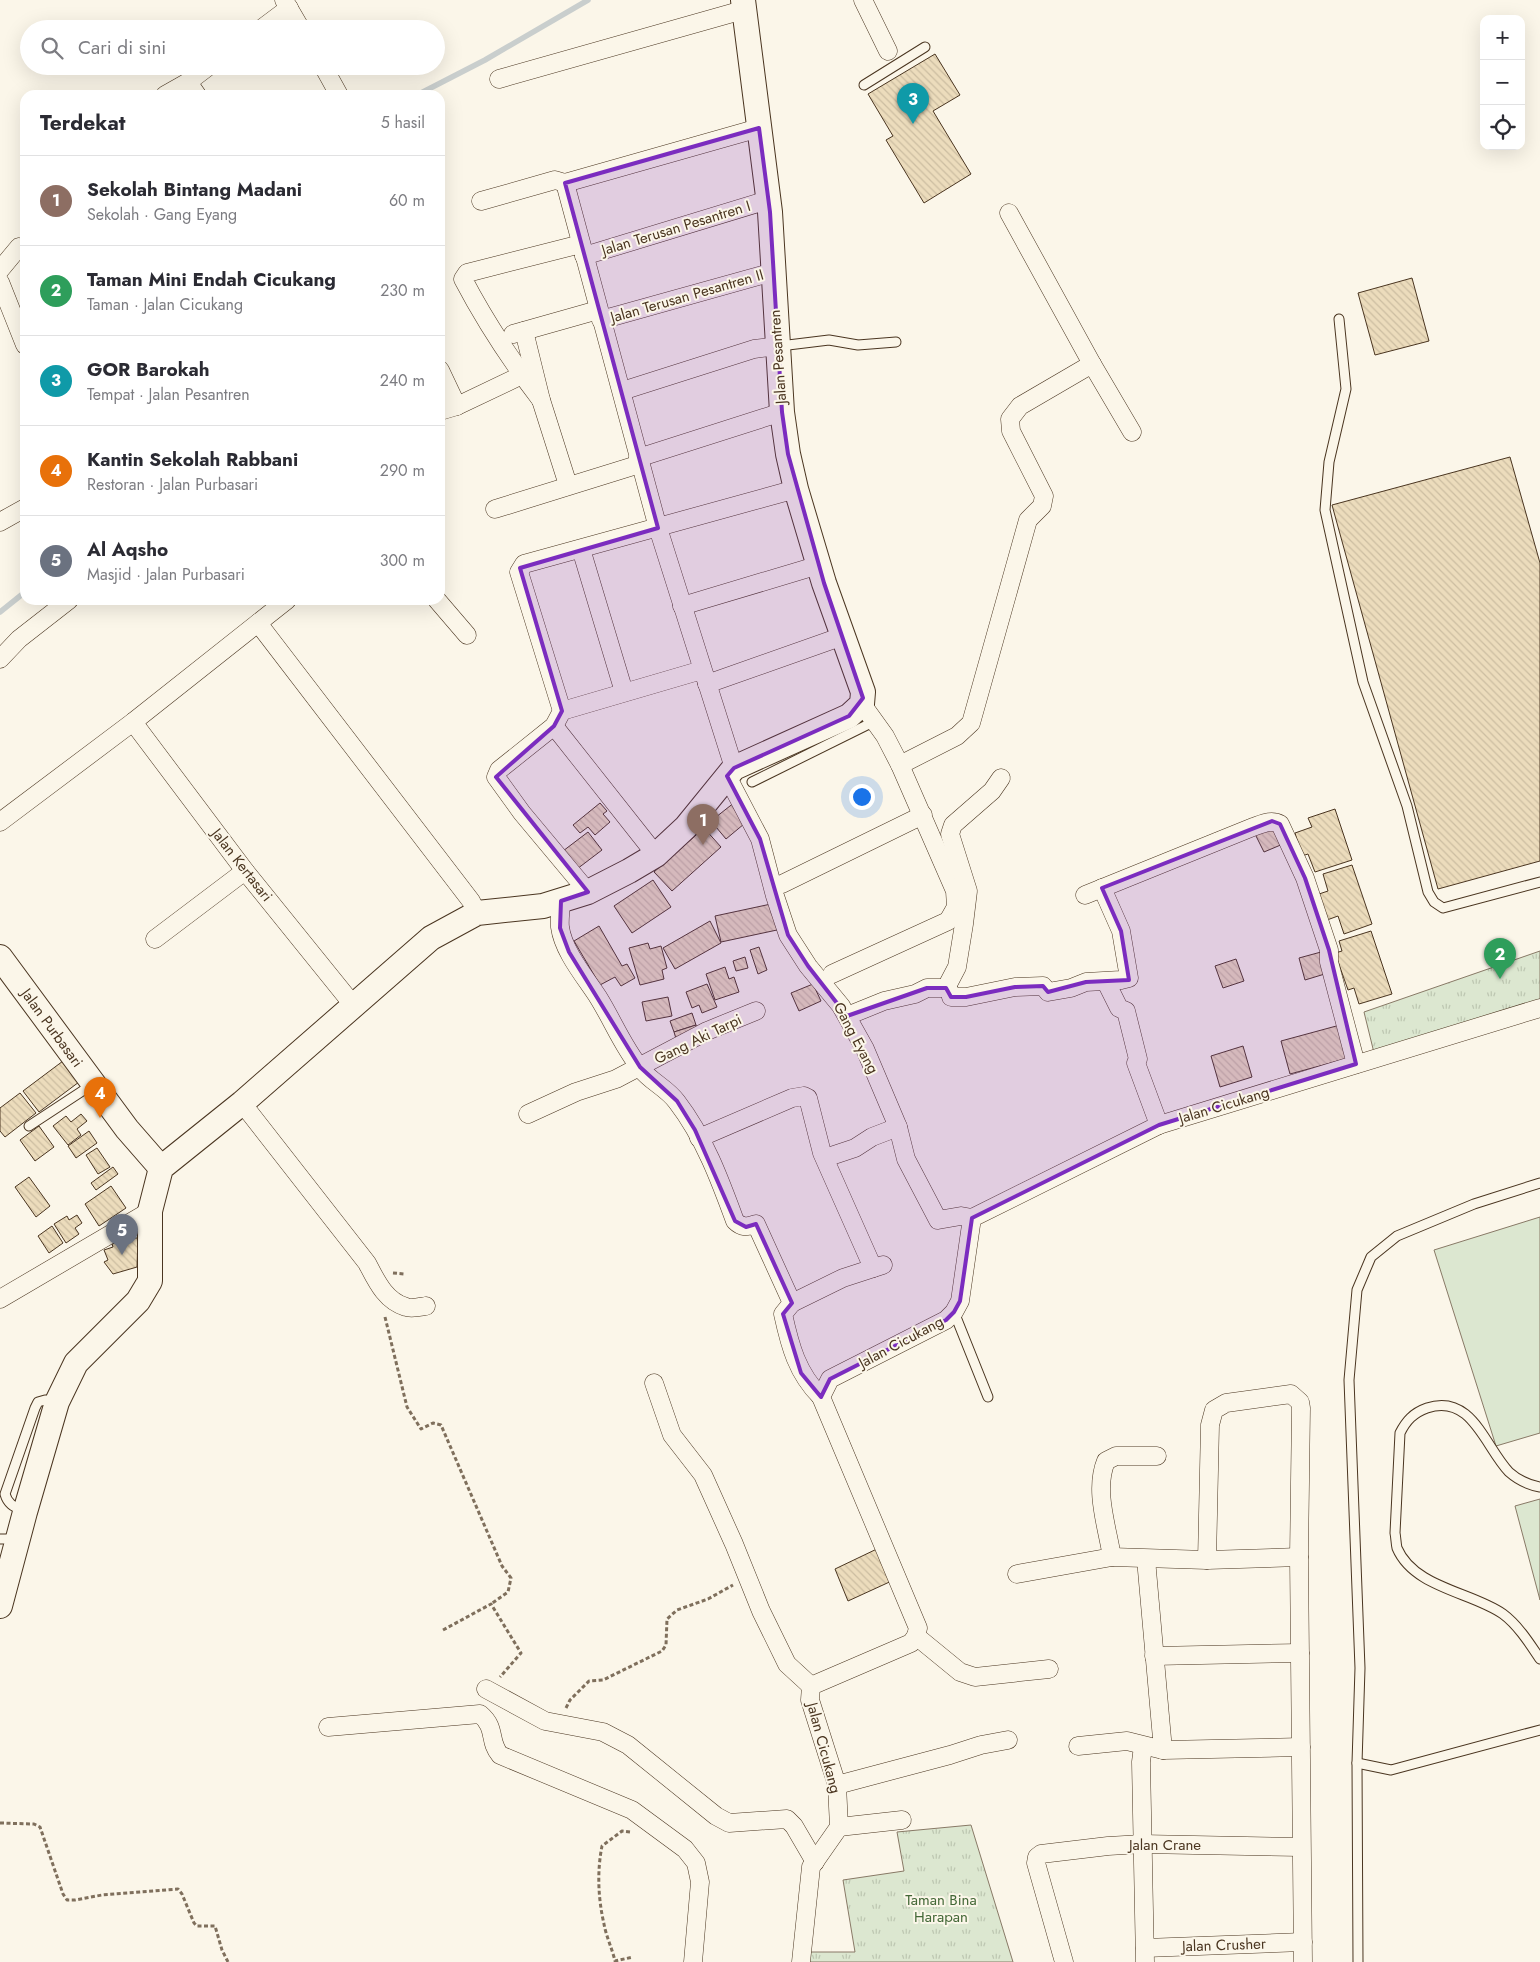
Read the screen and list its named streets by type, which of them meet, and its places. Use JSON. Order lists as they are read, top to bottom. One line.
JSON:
{"streets":{"street":["Jalan Terusan Pesantren I","Jalan Terusan Pesantren II","Jalan Pesantren","Jalan Kertasari","Jalan Purbasari","Gang Eyang","Gang Aki Tarpi","Jalan Cicukang","Jalan Crane","Jalan Crusher"]},"crossings":[["Jalan Terusan Pesantren I","Jalan Terusan Pesantren II"],["Jalan Terusan Pesantren I","Jalan Pesantren"],["Jalan Terusan Pesantren I","Gang Eyang"],["Jalan Terusan Pesantren II","Jalan Pesantren"],["Jalan Terusan Pesantren II","Gang Eyang"],["Gang Eyang","Jalan Cicukang"]],"parks":["Taman Bina Harapan"],"page":{"map_buttons":["+","−"],"search":"Cari di sini","pins":["3","1","2","4","5"],"heading":["Terdekat","5 hasil"],"list":[{"mark":"1","name":"Sekolah Bintang Madani","note":"Sekolah · Gang Eyang","value":"60 m"},{"mark":"2","name":"Taman Mini Endah Cicukang","note":"Taman · Jalan Cicukang","value":"230 m"},{"mark":"3","name":"GOR Barokah","note":"Tempat · Jalan Pesantren","value":"240 m"},{"mark":"4","name":"Kantin Sekolah Rabbani","note":"Restoran · Jalan Purbasari","value":"290 m"},{"mark":"5","name":"Al Aqsho","note":"Masjid · Jalan Purbasari","value":"300 m"}]}}
